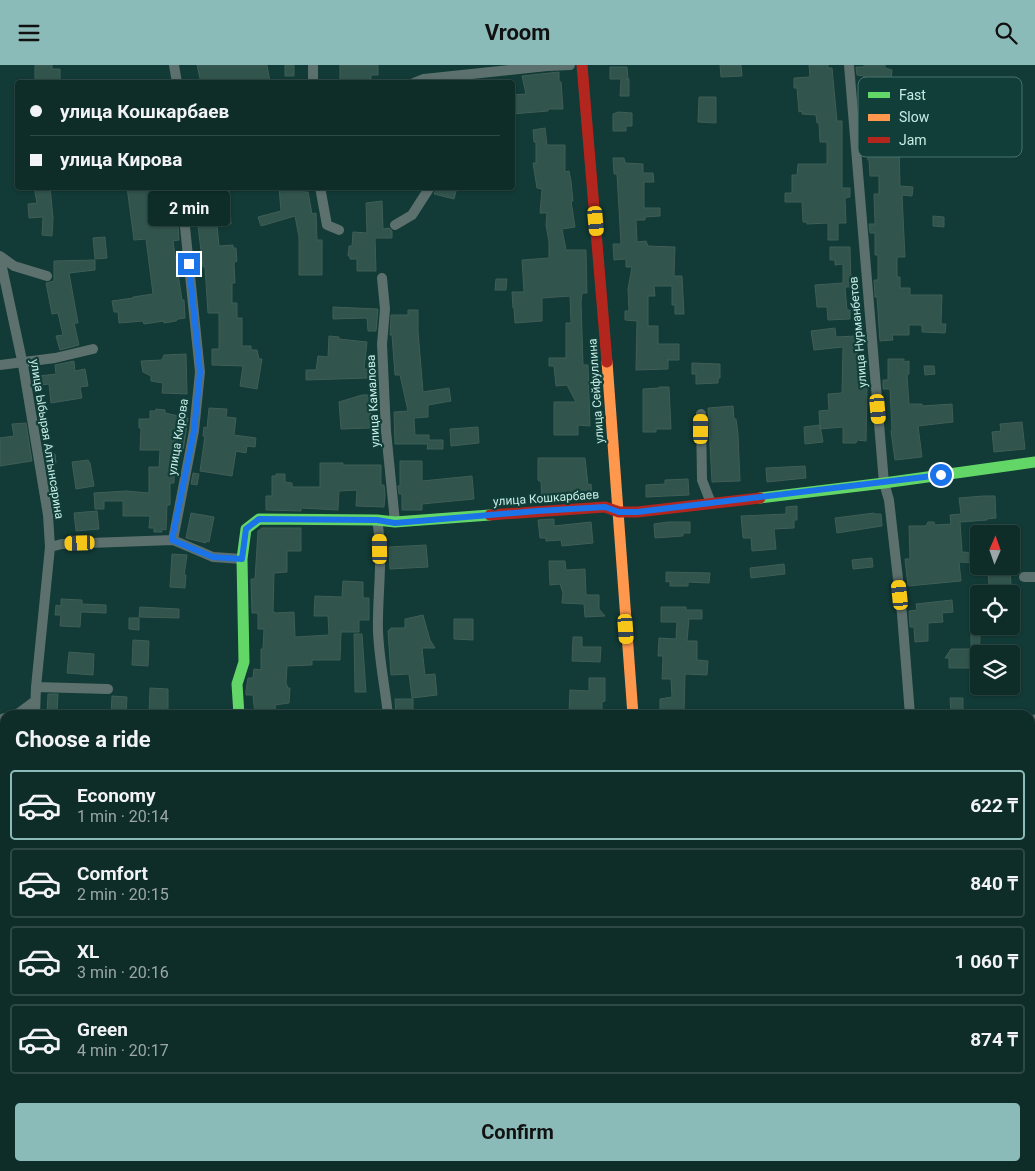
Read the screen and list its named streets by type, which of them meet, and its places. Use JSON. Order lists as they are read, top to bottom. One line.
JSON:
{"streets":{"street":["улица Нурманбетов","улица Сейфуллина","улица Камалова","улица Кирова","улица Ыбырая Алтынсарина","улица Кошкарбаев"]},"crossings":[["улица Нурманбетов","улица Кошкарбаев"],["улица Сейфуллина","улица Кошкарбаев"],["улица Камалова","улица Кошкарбаев"]],"legend":["Fast","Slow","Jam"],"north":"top","page":{"header":"Vroom","banner":["улица Кошкарбаев","улица Кирова"],"bubble":"2 min","heading":"Choose a ride","list":[{"name":"Economy","note":"1 min · 20:14","value":"622 ₸"},{"name":"Comfort","note":"2 min · 20:15","value":"840 ₸"},{"name":"XL","note":"3 min · 20:16","value":"1 060 ₸"},{"name":"Green","note":"4 min · 20:17","value":"874 ₸"}],"buttons":"Confirm"}}
